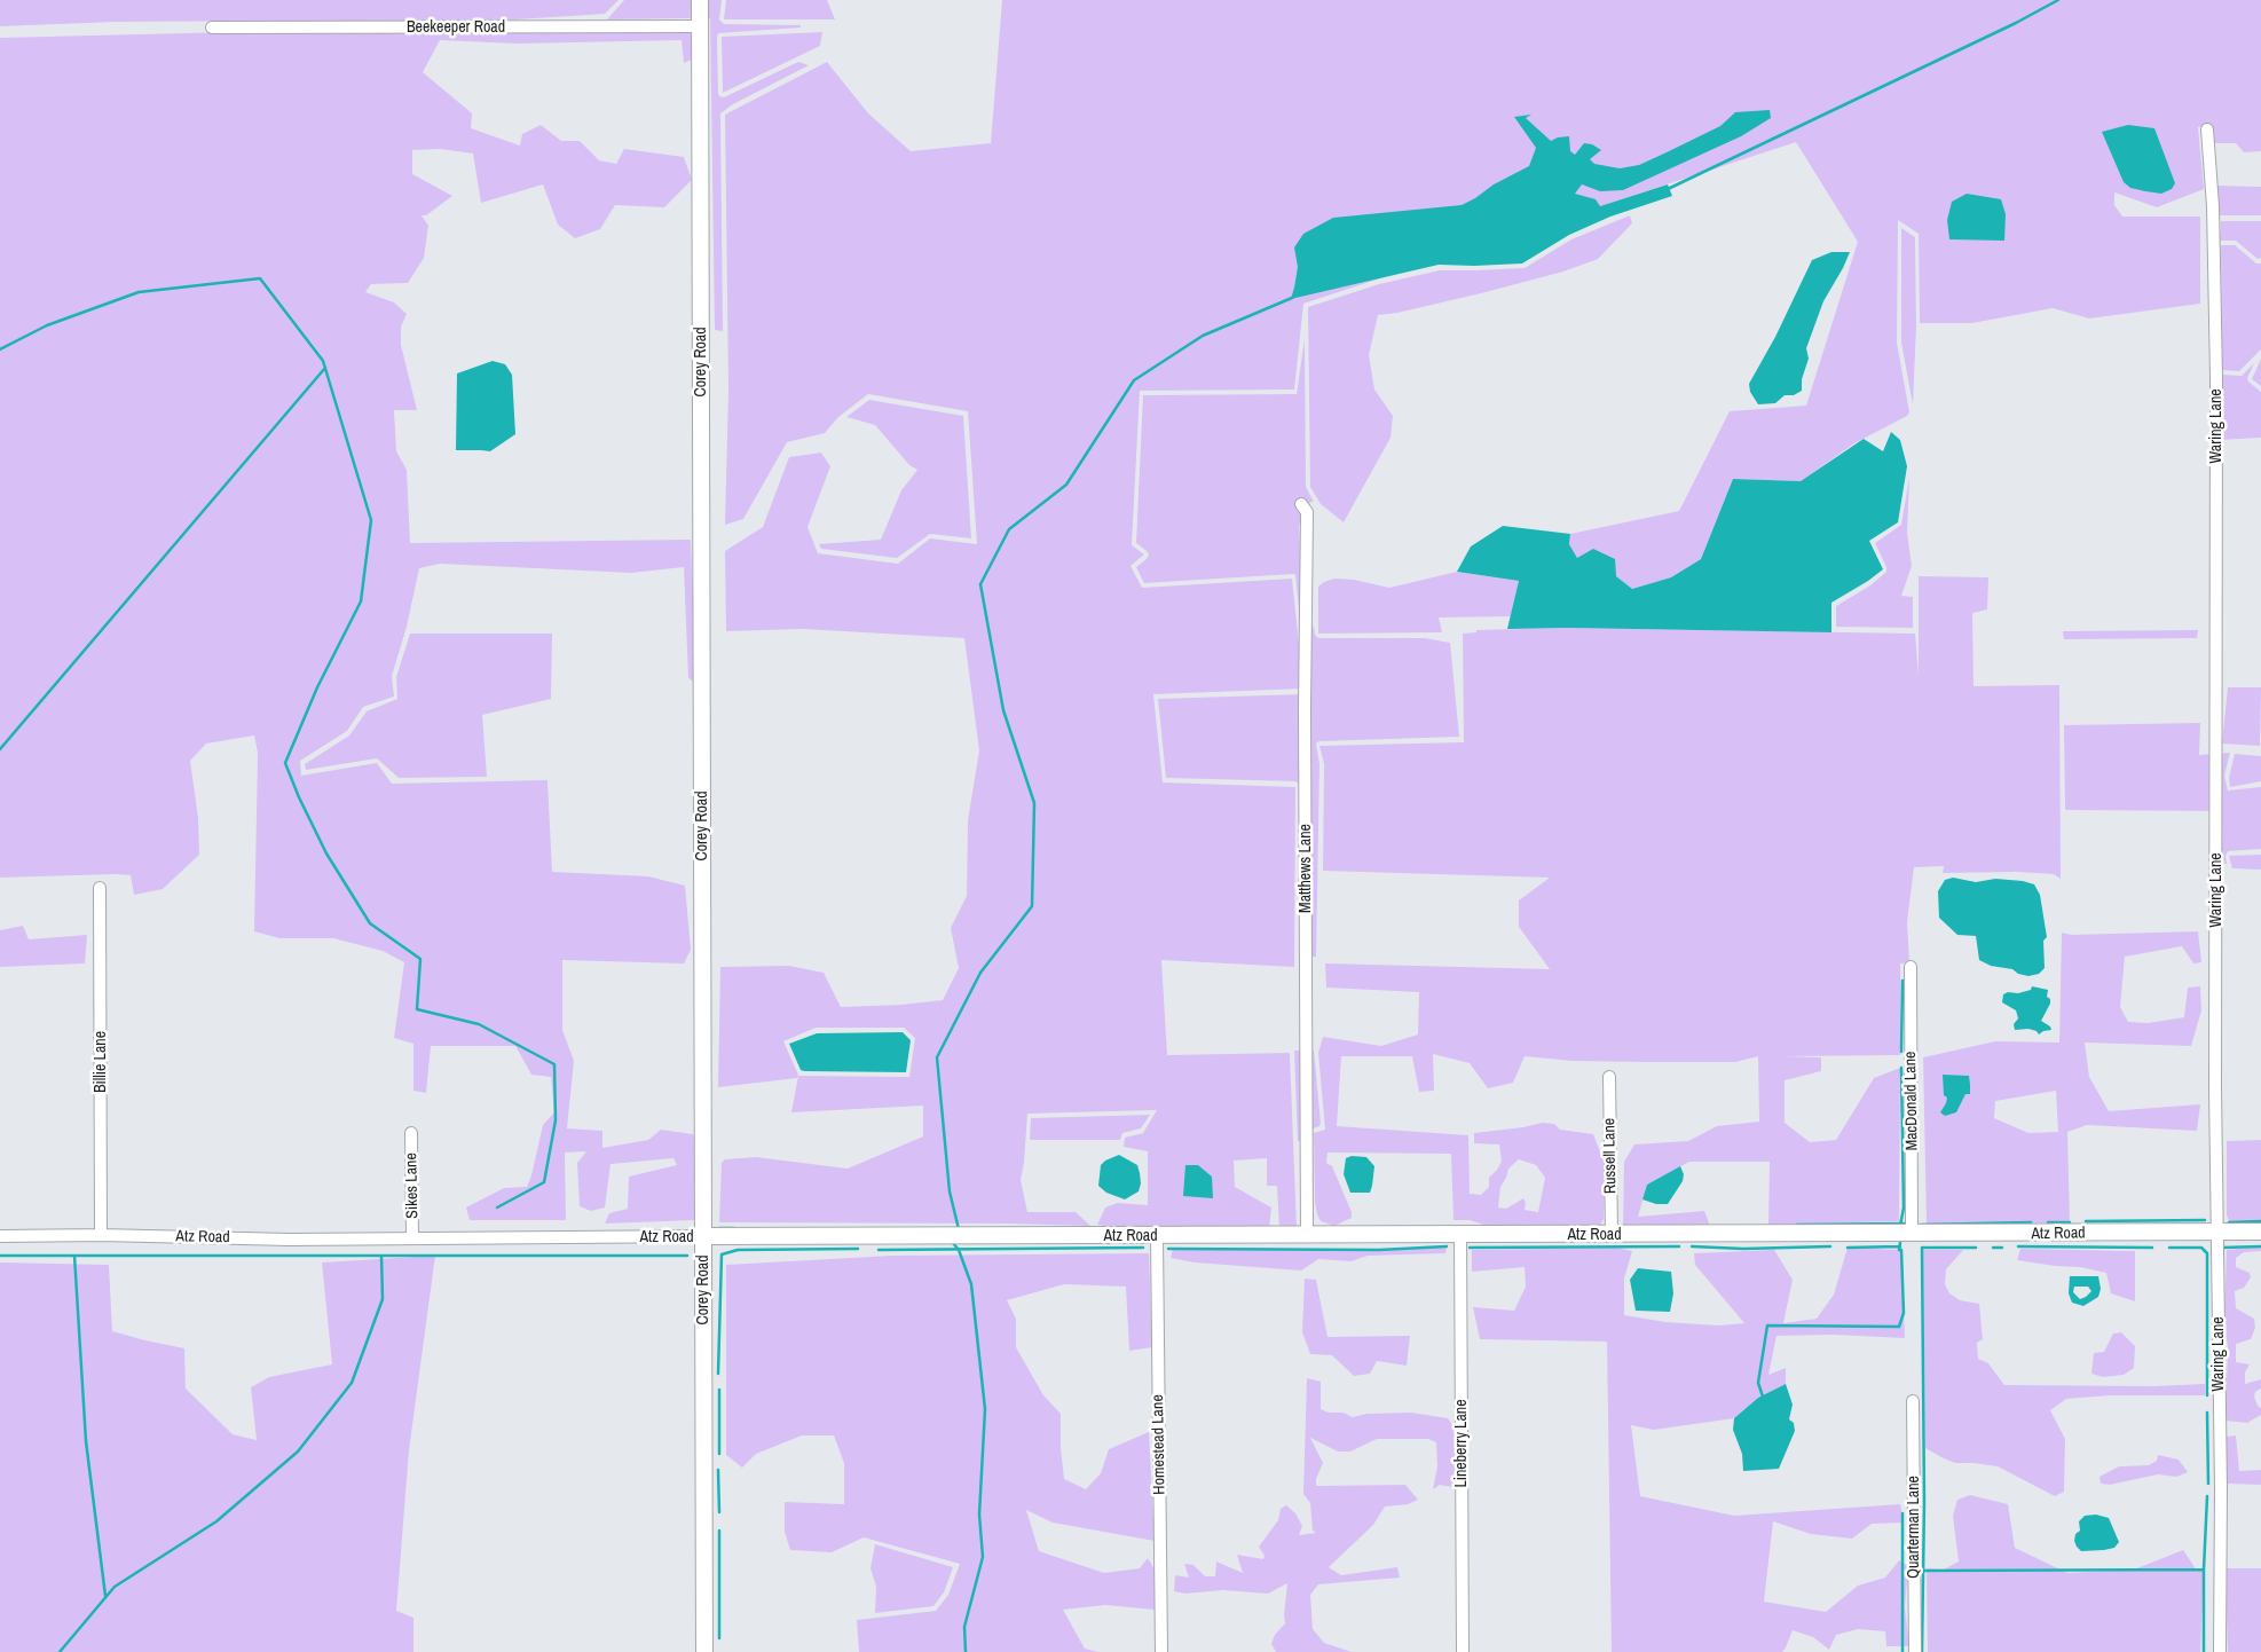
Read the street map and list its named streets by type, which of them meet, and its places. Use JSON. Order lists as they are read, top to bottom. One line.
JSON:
{"streets":{"street":["Beekeeper Road","Corey Road","Waring Lane","Matthews Lane","Billie Lane","MacDonald Lane","Russell Lane","Sikes Lane","Atz Road","Lineberry Lane","Homestead Lane","Quarterman Lane"]},"crossings":[["Beekeeper Road","Corey Road"],["Corey Road","Atz Road"],["Waring Lane","Atz Road"],["Matthews Lane","Atz Road"],["Billie Lane","Atz Road"],["MacDonald Lane","Atz Road"],["Russell Lane","Atz Road"],["Sikes Lane","Atz Road"],["Atz Road","Lineberry Lane"],["Atz Road","Homestead Lane"]]}
